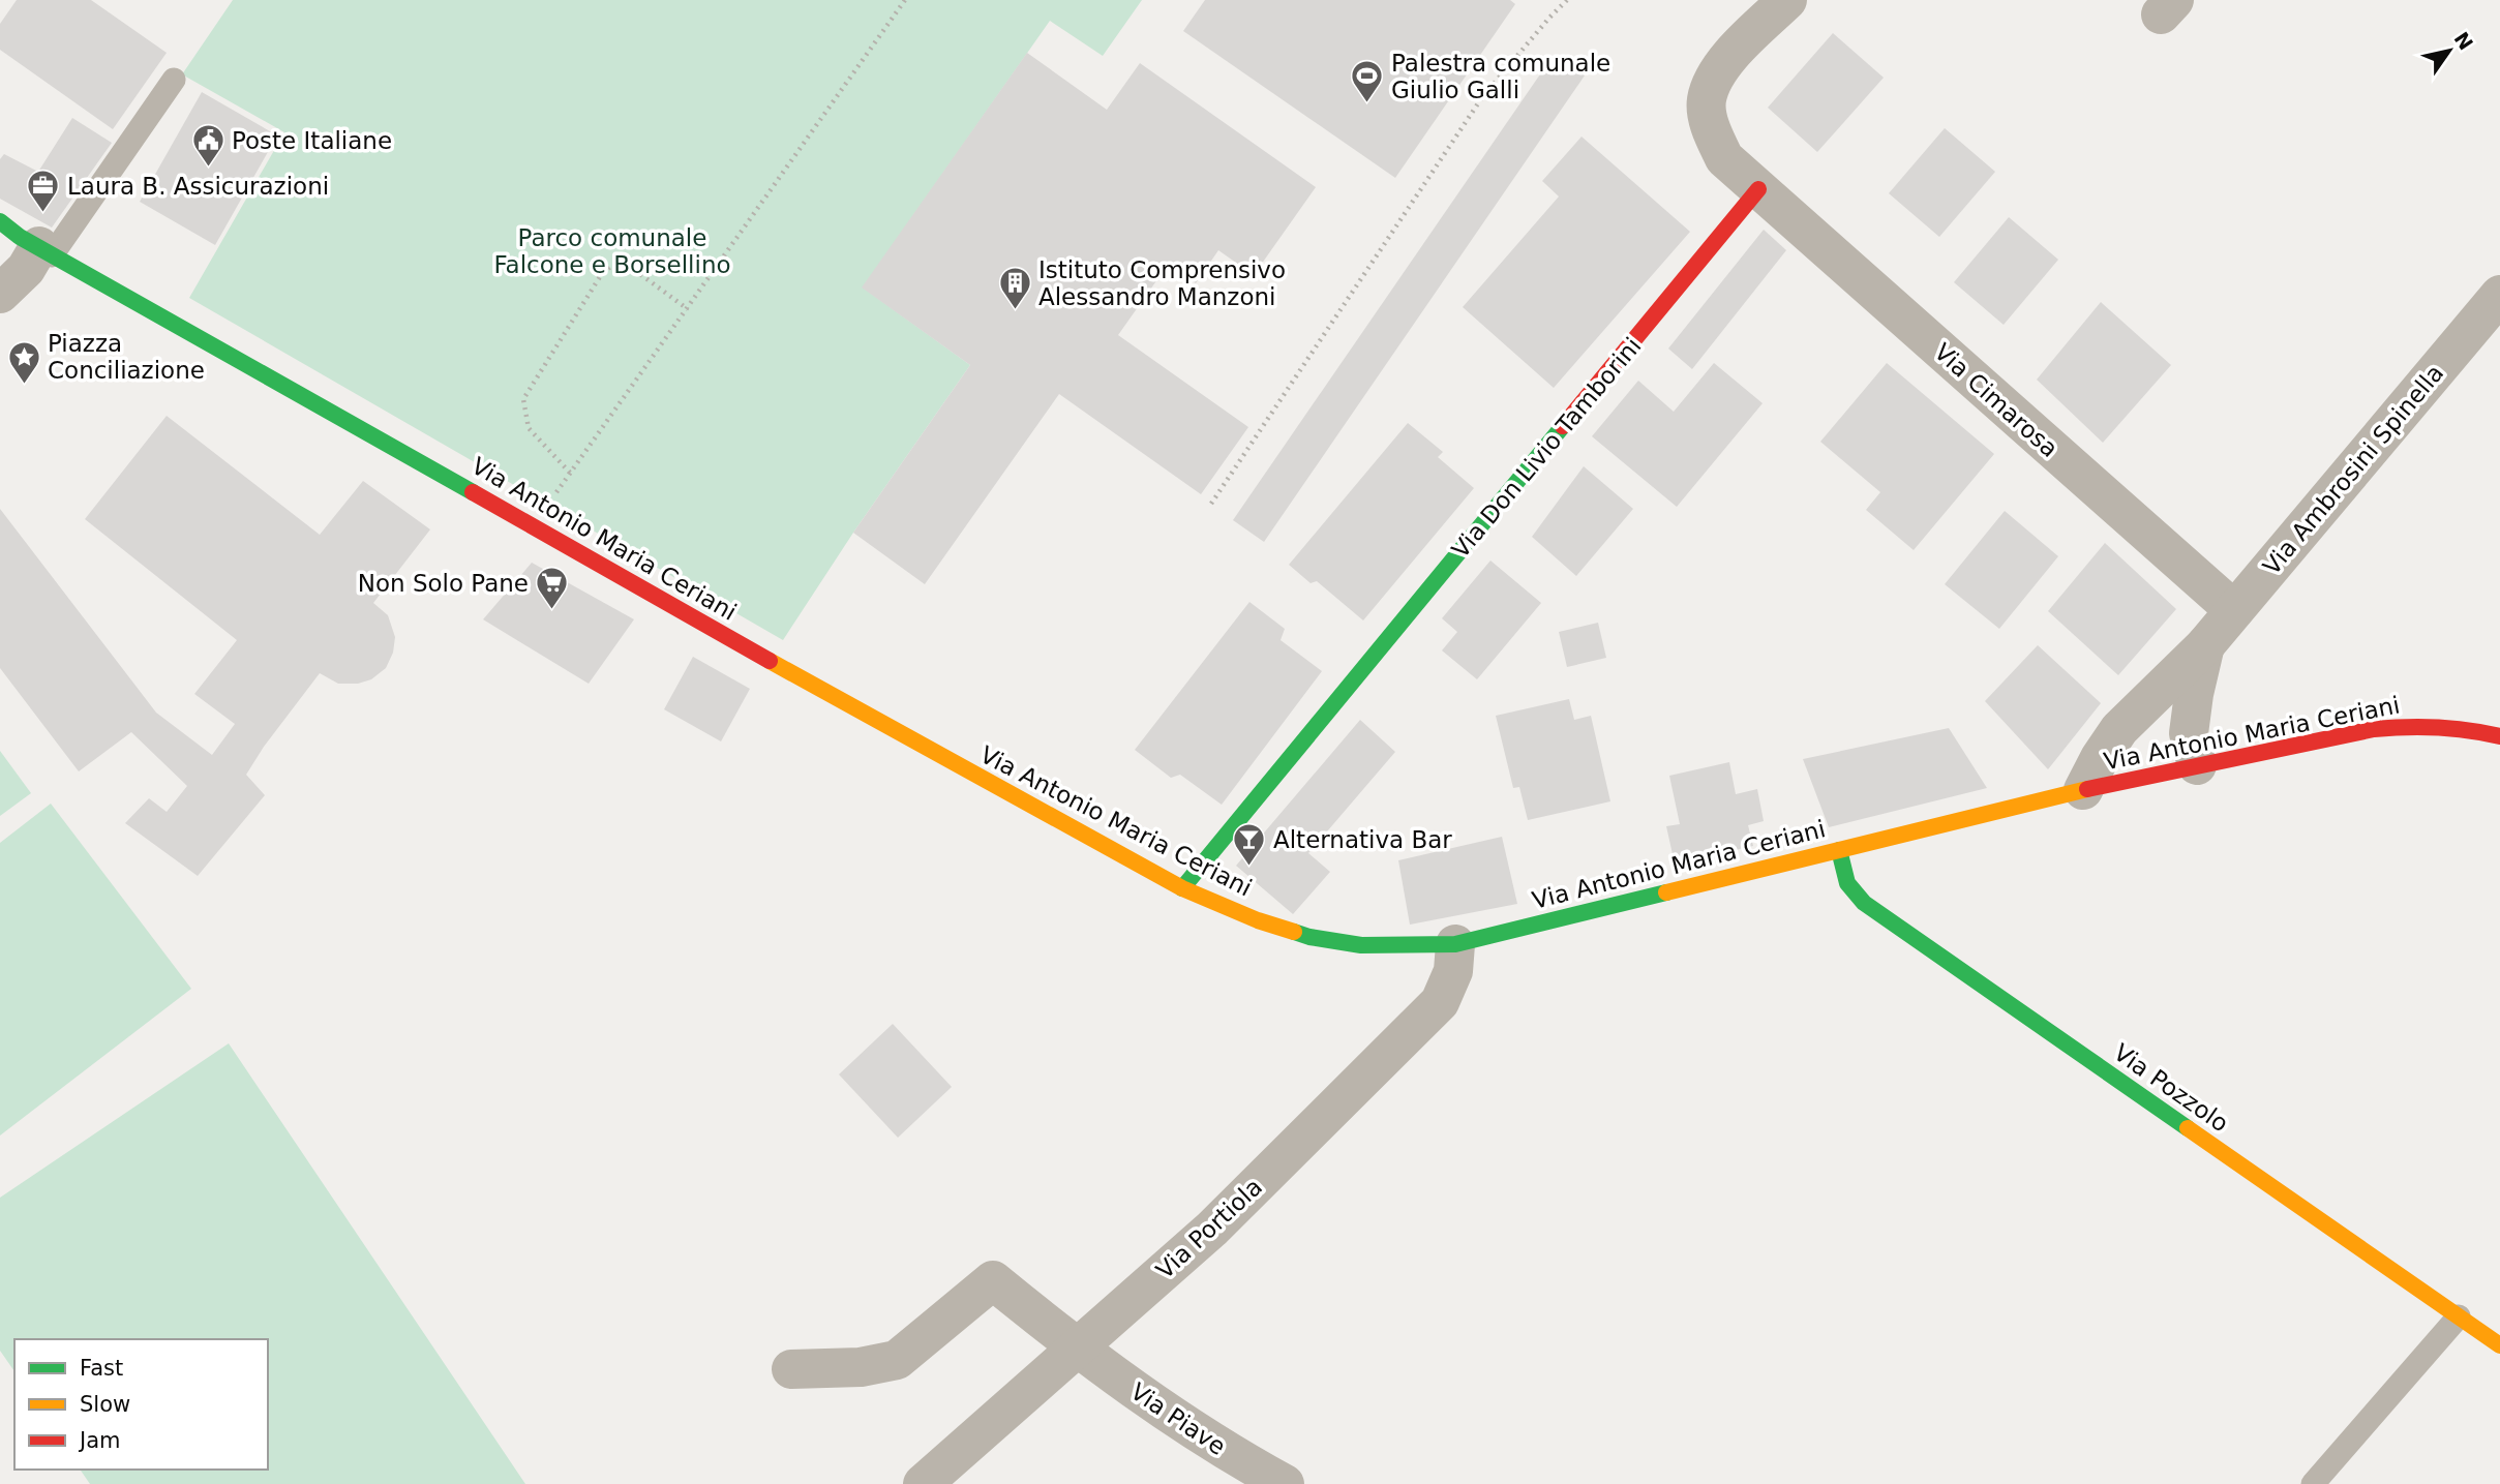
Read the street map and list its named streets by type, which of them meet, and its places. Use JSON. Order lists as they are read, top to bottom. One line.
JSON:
{"streets":{"street":["Via Cimarosa","Via Don Livio Tamborini","Via Ambrosini Spinella","Via Antonio Maria Ceriani","Via Pozzolo","Via Portiola","Via Piave"]},"crossings":[["Via Cimarosa","Via Don Livio Tamborini"],["Via Cimarosa","Via Ambrosini Spinella"],["Via Don Livio Tamborini","Via Antonio Maria Ceriani"],["Via Ambrosini Spinella","Via Antonio Maria Ceriani"],["Via Antonio Maria Ceriani","Via Pozzolo"],["Via Antonio Maria Ceriani","Via Portiola"],["Via Portiola","Via Piave"]],"parks":["Parco comunale Falcone e Borsellino"],"places":{"sports":["Palestra comunale Giulio Galli"],"public building":["Poste Italiane"],"office":["Laura B. Assicurazioni"],"building":["Istituto Comprensivo Alessandro Manzoni"],"place":["Piazza Conciliazione"],"supermarket":["Non Solo Pane"],"bar":["Alternativa Bar"]},"legend":["Fast","Slow","Jam"],"north":"top right"}
